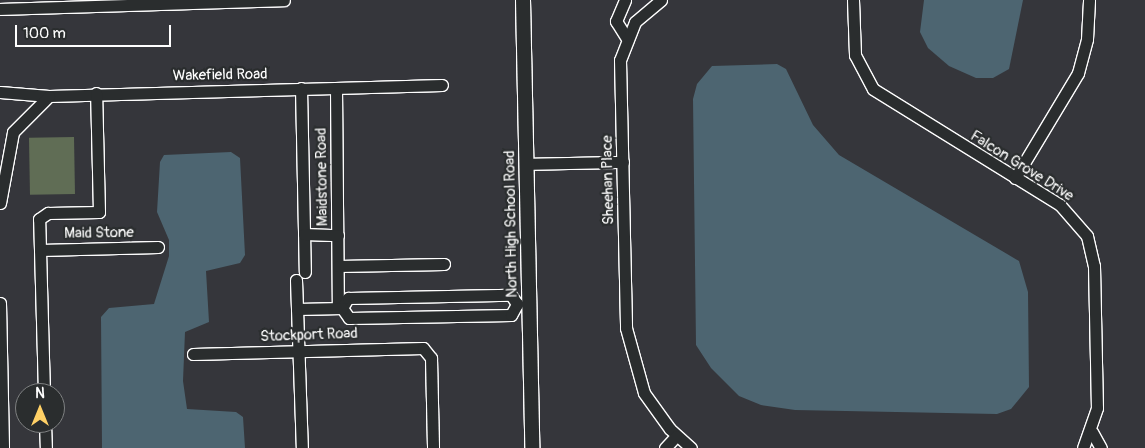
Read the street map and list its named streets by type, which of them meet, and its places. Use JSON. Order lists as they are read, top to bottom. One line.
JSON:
{"streets":{"street":["Wakefield Road","Falcon Grove Drive","Maidstone Road","Sheehan Place","North High School Road","Maid Stone","Stockport Road"]},"crossings":[["Wakefield Road","Maidstone Road"]],"scale_bar":"100 m","north":"top"}
